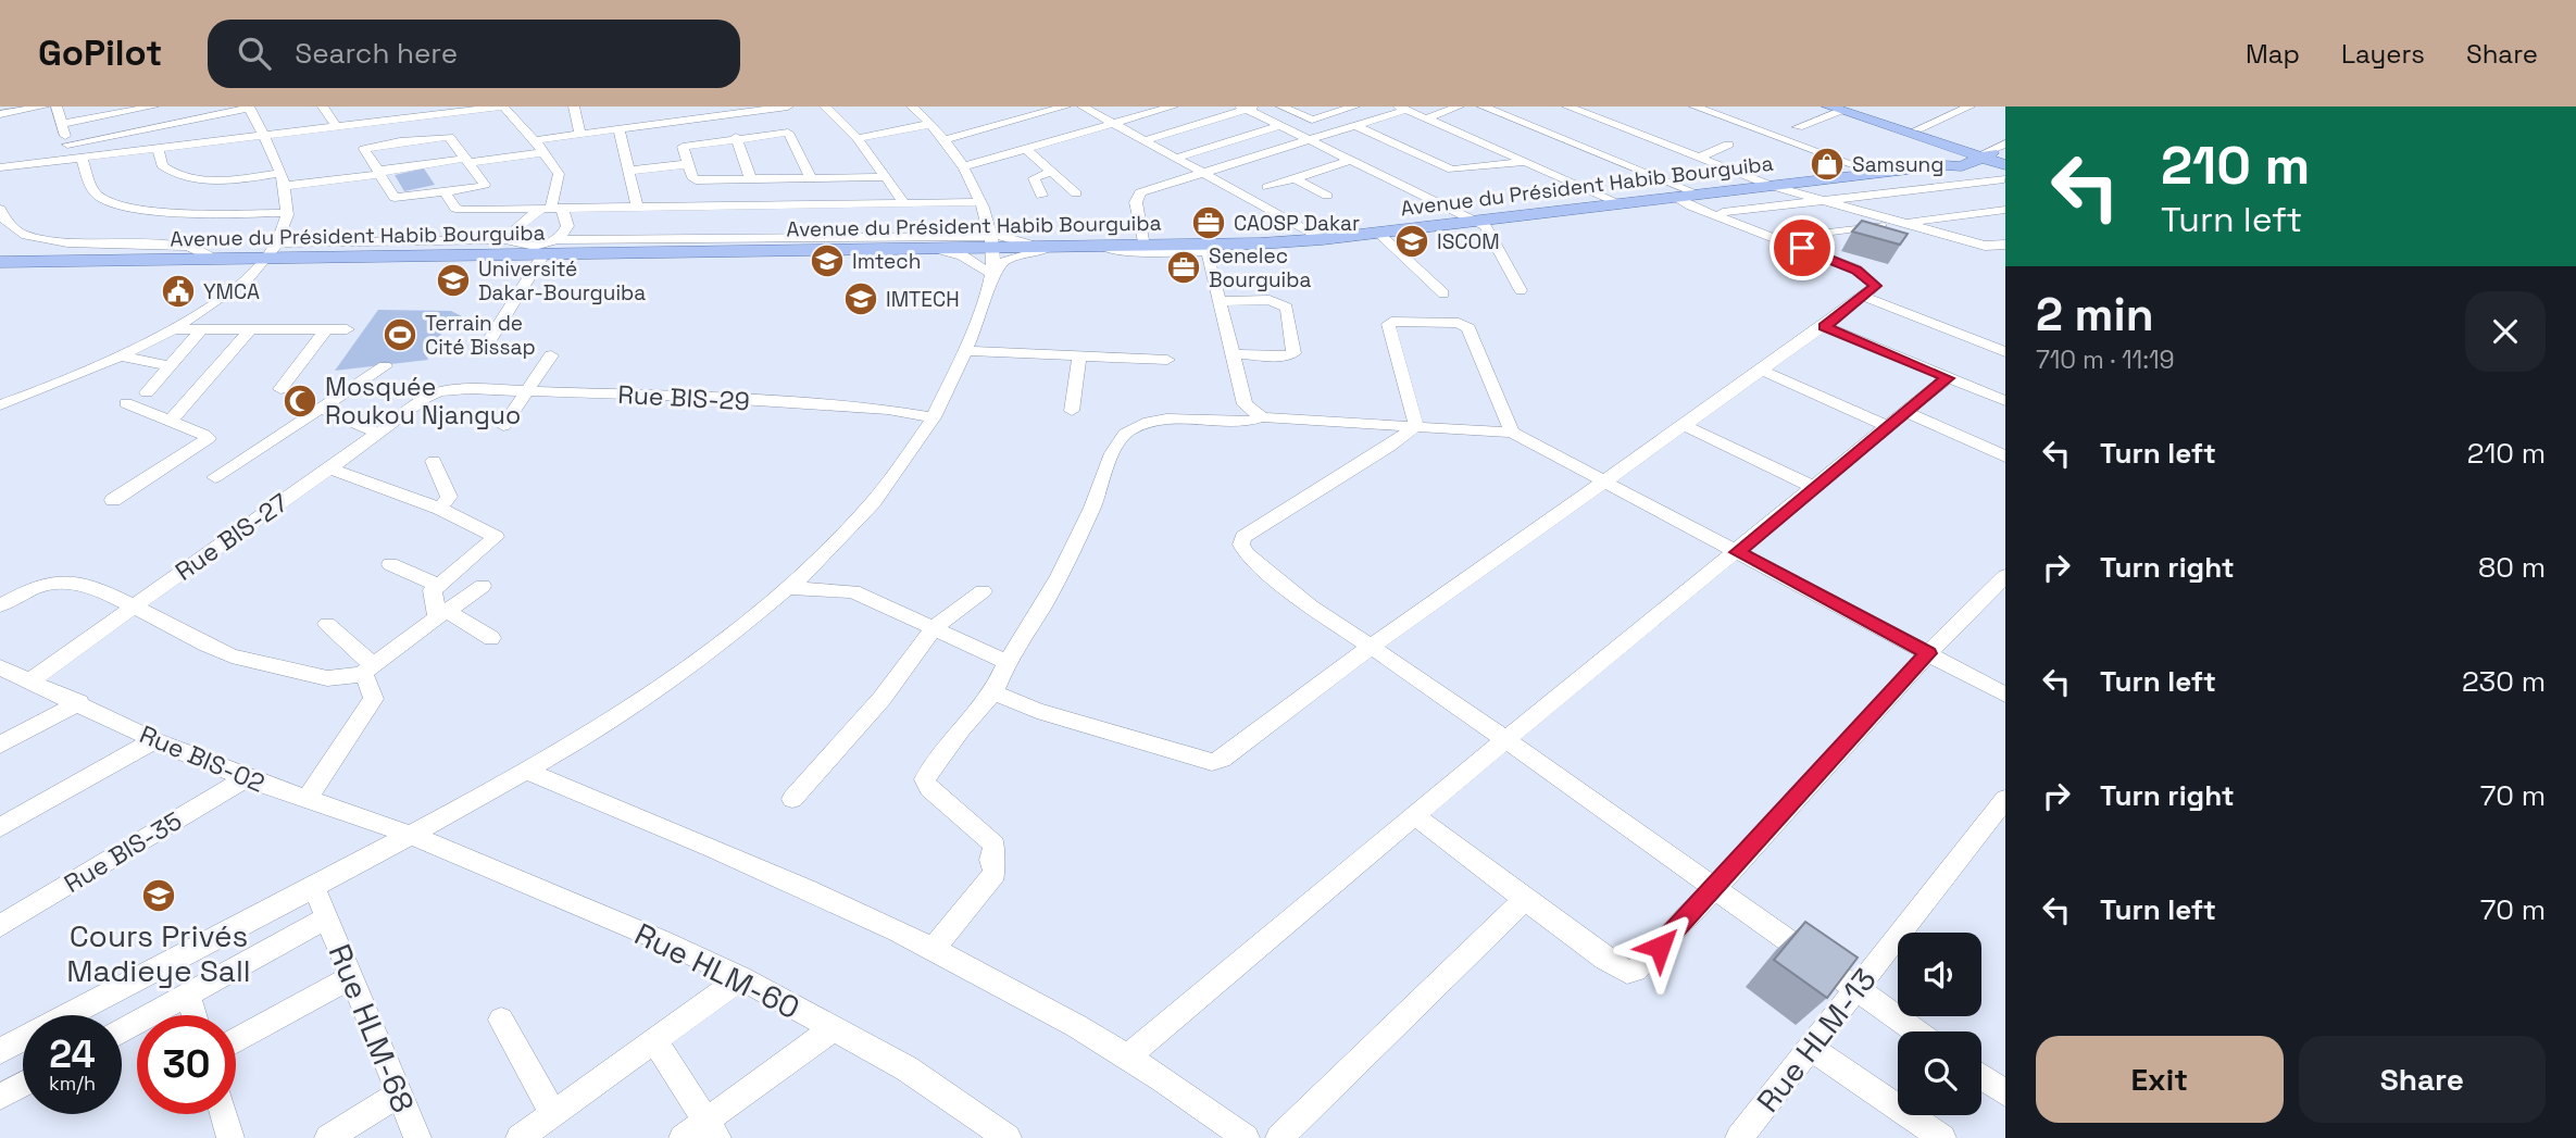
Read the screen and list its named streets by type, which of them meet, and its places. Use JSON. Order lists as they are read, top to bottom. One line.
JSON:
{"streets":{"main road":["Avenue du Président Habib Bourguiba"],"street":["Rue BIS-29","Rue BIS-27","Rue BIS-02","Rue BIS-35","Rue HLM-60","Rue HLM-68","Rue HLM-13"]},"crossings":[["Rue BIS-29","Rue BIS-27"],["Rue BIS-27","Rue BIS-02"],["Rue BIS-02","Rue BIS-35"],["Rue BIS-02","Rue HLM-60"]],"places":{"shop":["Samsung"],"office":["CAOSP Dakar","Senelec Bourguiba"],"school or university":["ISCOM","Imtech","Université Dakar-Bourguiba","IMTECH","Cours Privés Madieye Sall"],"public building":["YMCA"],"sports":["Terrain de Cité Bissap"],"mosque":["Mosquée Roukou Njanguo"]},"page":{"header":"GoPilot","search":"Search here","nav":["Map","Layers","Share"],"turn":["210 m","Turn left"],"heading":["2 min","710 m · 11:19"],"list":[{"name":"Turn left","value":"210 m"},{"name":"Turn right","value":"80 m"},{"name":"Turn left","value":"230 m"},{"name":"Turn right","value":"70 m"},{"name":"Turn left","value":"70 m"}],"speed":"24 km/h","limit":"30","buttons":["Exit","Share"]}}
